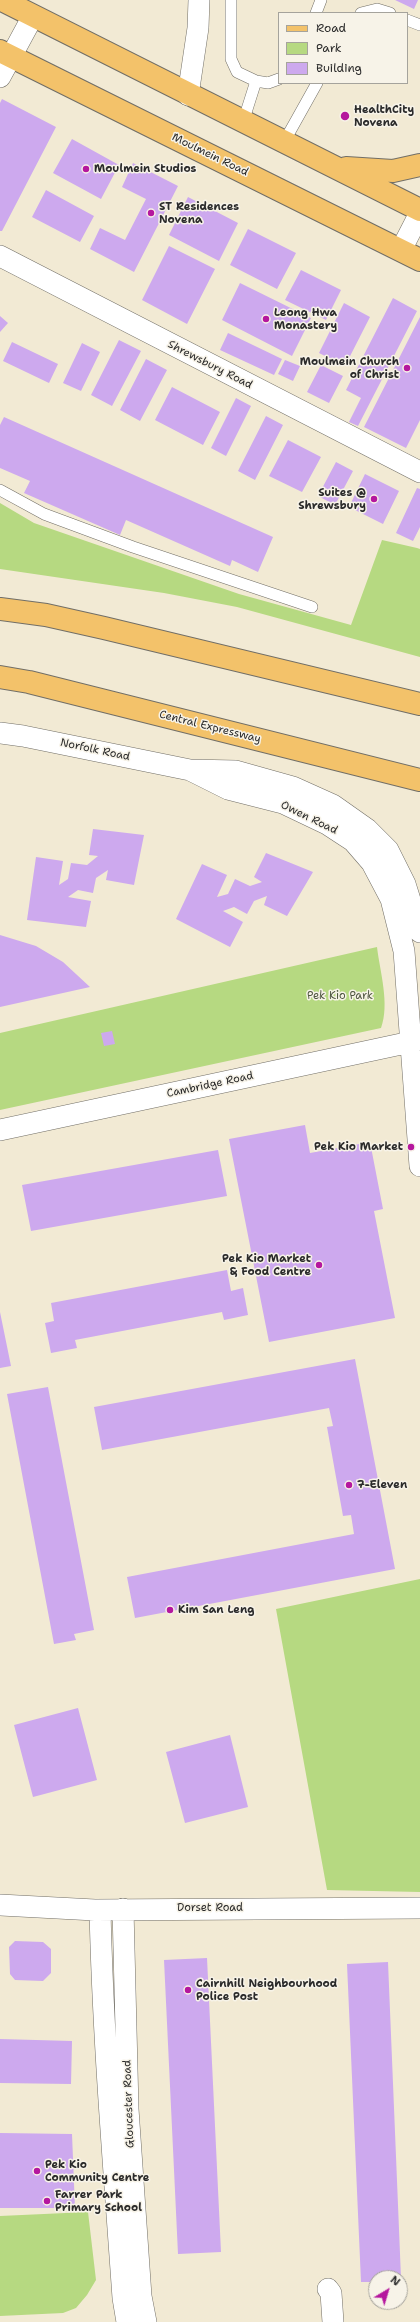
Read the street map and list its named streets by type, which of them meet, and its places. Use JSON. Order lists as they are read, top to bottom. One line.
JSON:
{"streets":{"main road":["Moulmein Road","Central Expressway"],"street":["Shrewsbury Road","Norfolk Road","Owen Road","Cambridge Road","Dorset Road","Gloucester Road"]},"crossings":[["Norfolk Road","Owen Road"],["Owen Road","Cambridge Road"],["Dorset Road","Gloucester Road"]],"parks":["Pek Kio Park"],"places":["HealthCity Novena","Moulmein Studios","ST Residences Novena","Leong Hwa Monastery","Moulmein Church of Christ","Suites @ Shrewsbury","Pek Kio Market","Pek Kio Market & Food Centre","7-Eleven","Kim San Leng","Cairnhill Neighbourhood Police Post","Pek Kio Community Centre","Farrer Park Primary School"],"legend":["Road","Park","Building"],"north":"top right"}
